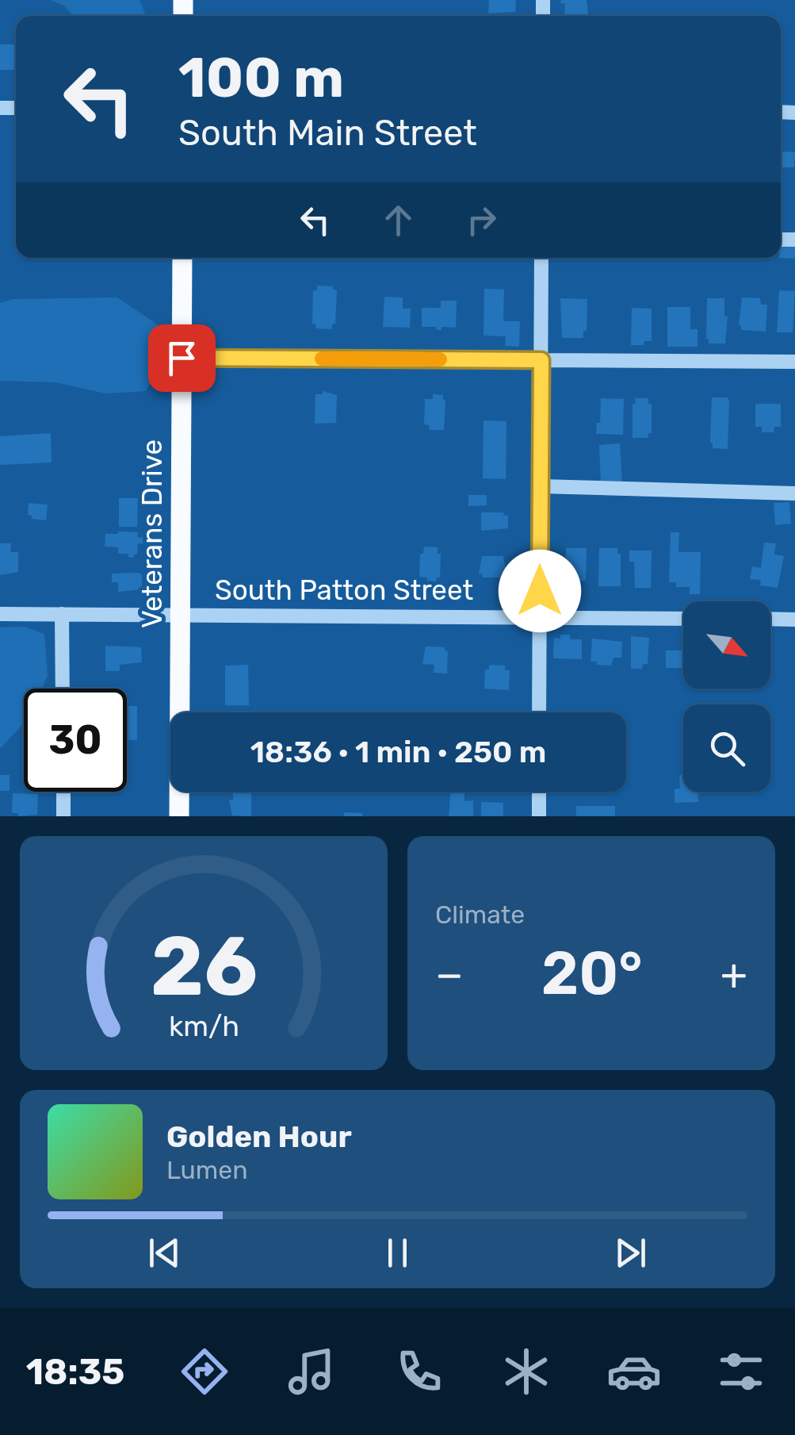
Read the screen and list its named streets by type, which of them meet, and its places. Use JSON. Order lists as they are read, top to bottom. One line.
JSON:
{"streets":{"main road":["Veterans Drive"],"street":["South Patton Street"]},"crossings":[["Veterans Drive","South Patton Street"]],"north":"bottom right","page":{"turn":["100 m","South Main Street"],"limit":"30","trip":"18:36 · 1 min · 250 m","tile":"Climate","heat":["−","20°","+"],"song":["Golden Hour","Lumen"],"tabs":"18:35","gauge":["26","km/h"]}}
